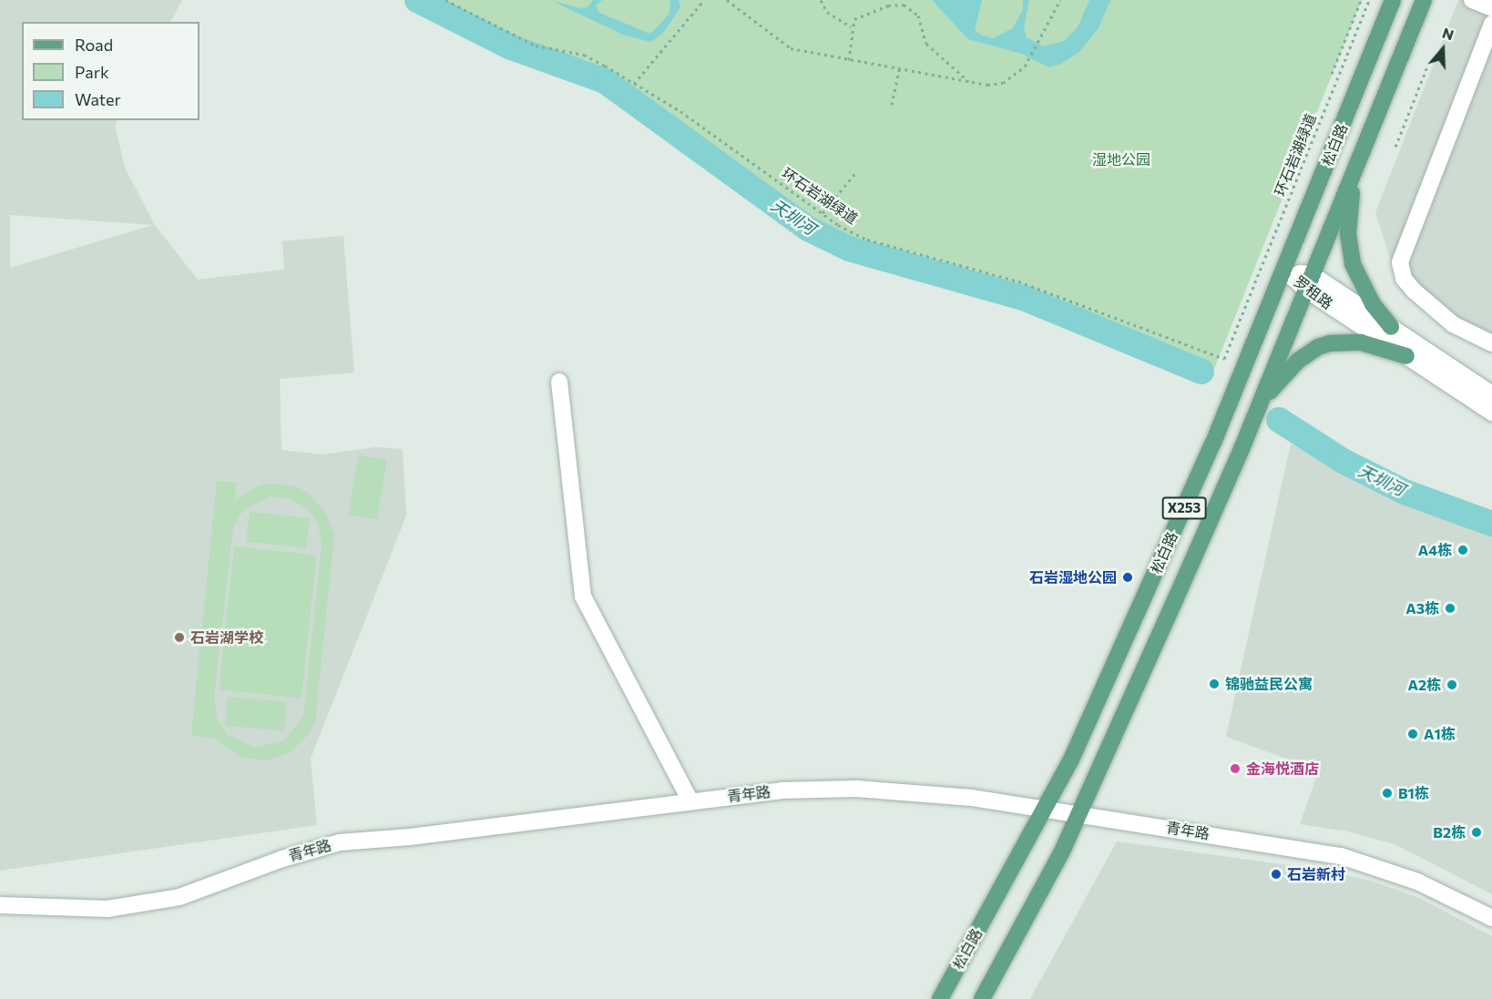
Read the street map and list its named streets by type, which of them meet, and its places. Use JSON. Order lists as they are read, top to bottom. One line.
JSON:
{"streets":{"main road":["松白路","X253"],"street":["罗租路","青年路"],"path":["环石岩湖绿道"]},"crossings":[["松白路","罗租路"],["松白路","青年路"]],"water":["天圳河"],"parks":["湿地公园"],"places":["A4栋","石岩湿地公园","A3栋","石岩湖学校","锦驰益民公寓","A2栋","A1栋","金海悦酒店","B1栋","B2栋","石岩新村"],"legend":["Road","Park","Water"],"north":"top"}
